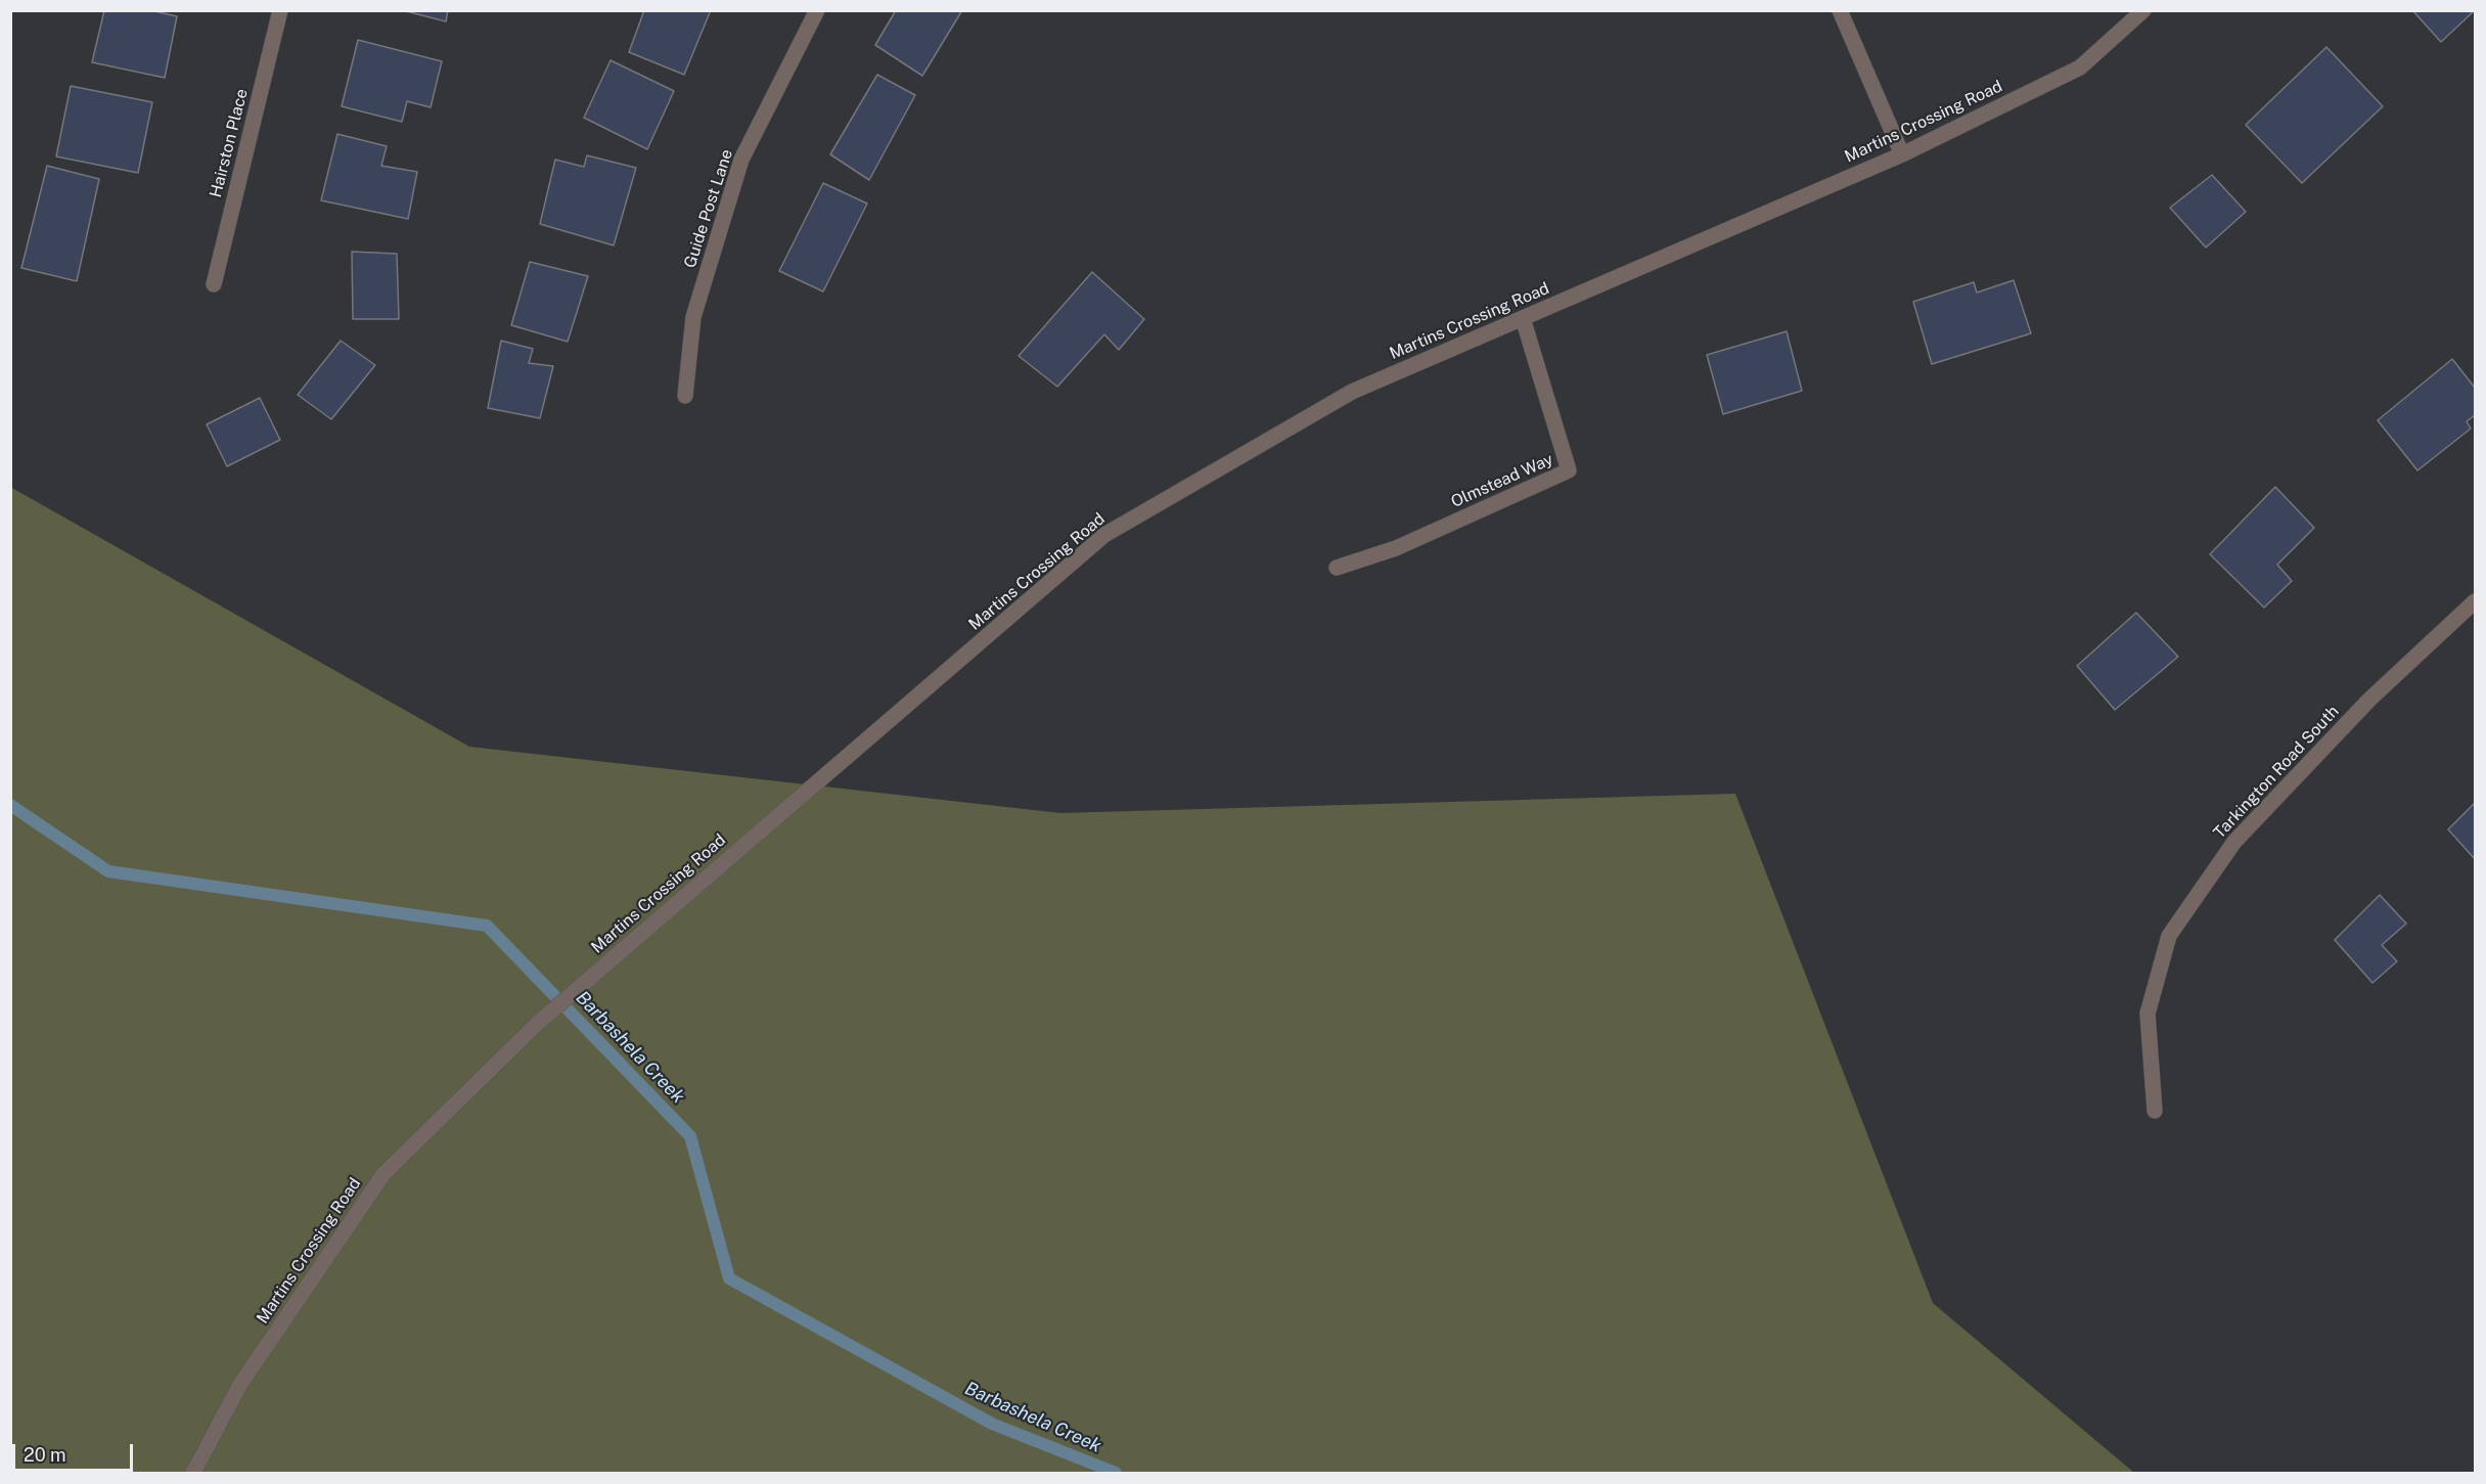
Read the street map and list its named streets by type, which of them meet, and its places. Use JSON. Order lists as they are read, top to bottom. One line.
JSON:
{"streets":{"street":["Martins Crossing Road","Hairston Place","Guide Post Lane","Olmstead Way","Tarkington Road South"]},"crossings":[["Martins Crossing Road","Olmstead Way"]],"water":["Barbashela Creek"],"scale_bar":"20 m"}
